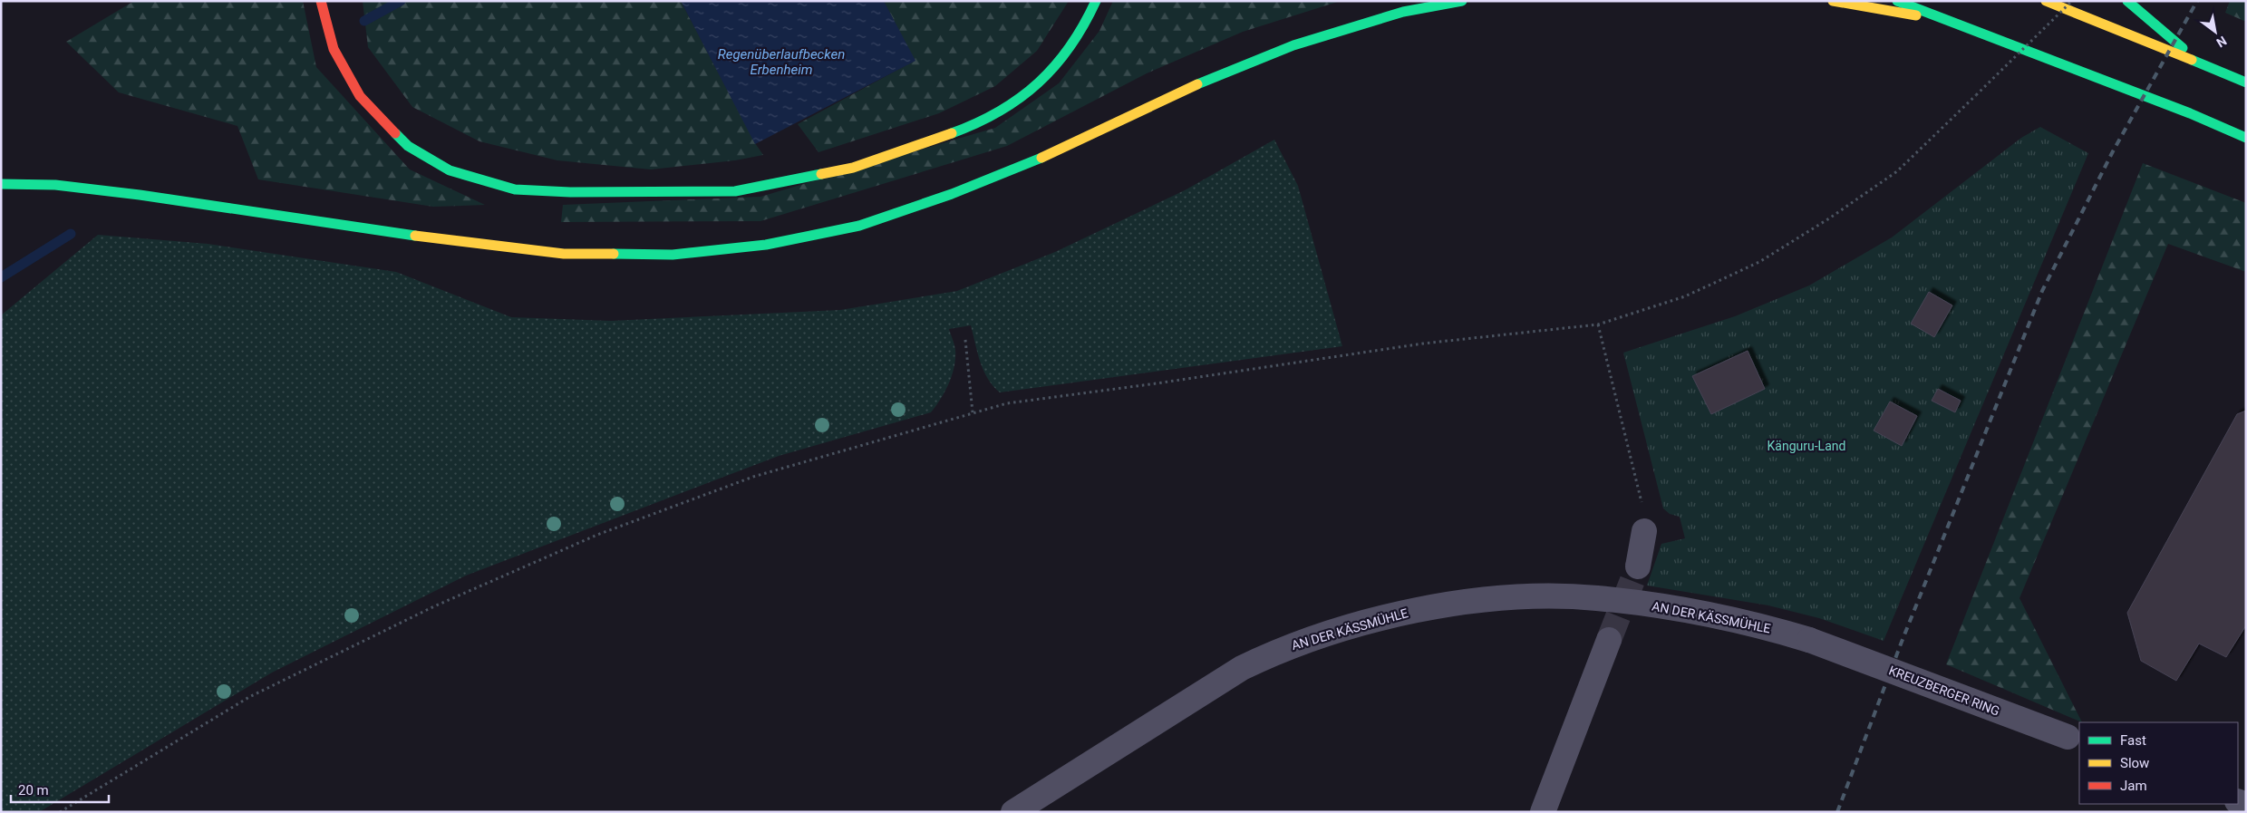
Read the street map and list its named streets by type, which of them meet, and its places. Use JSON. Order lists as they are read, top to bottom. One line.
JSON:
{"streets":{"street":["AN DER KÄSSMÜHLE","KREUZBERGER RING"]},"crossings":[["AN DER KÄSSMÜHLE","KREUZBERGER RING"]],"water":["Regenüberlaufbecken Erbenheim"],"parks":["Känguru-Land"],"legend":["Fast","Slow","Jam"],"scale_bar":"20 m","north":"bottom right"}
